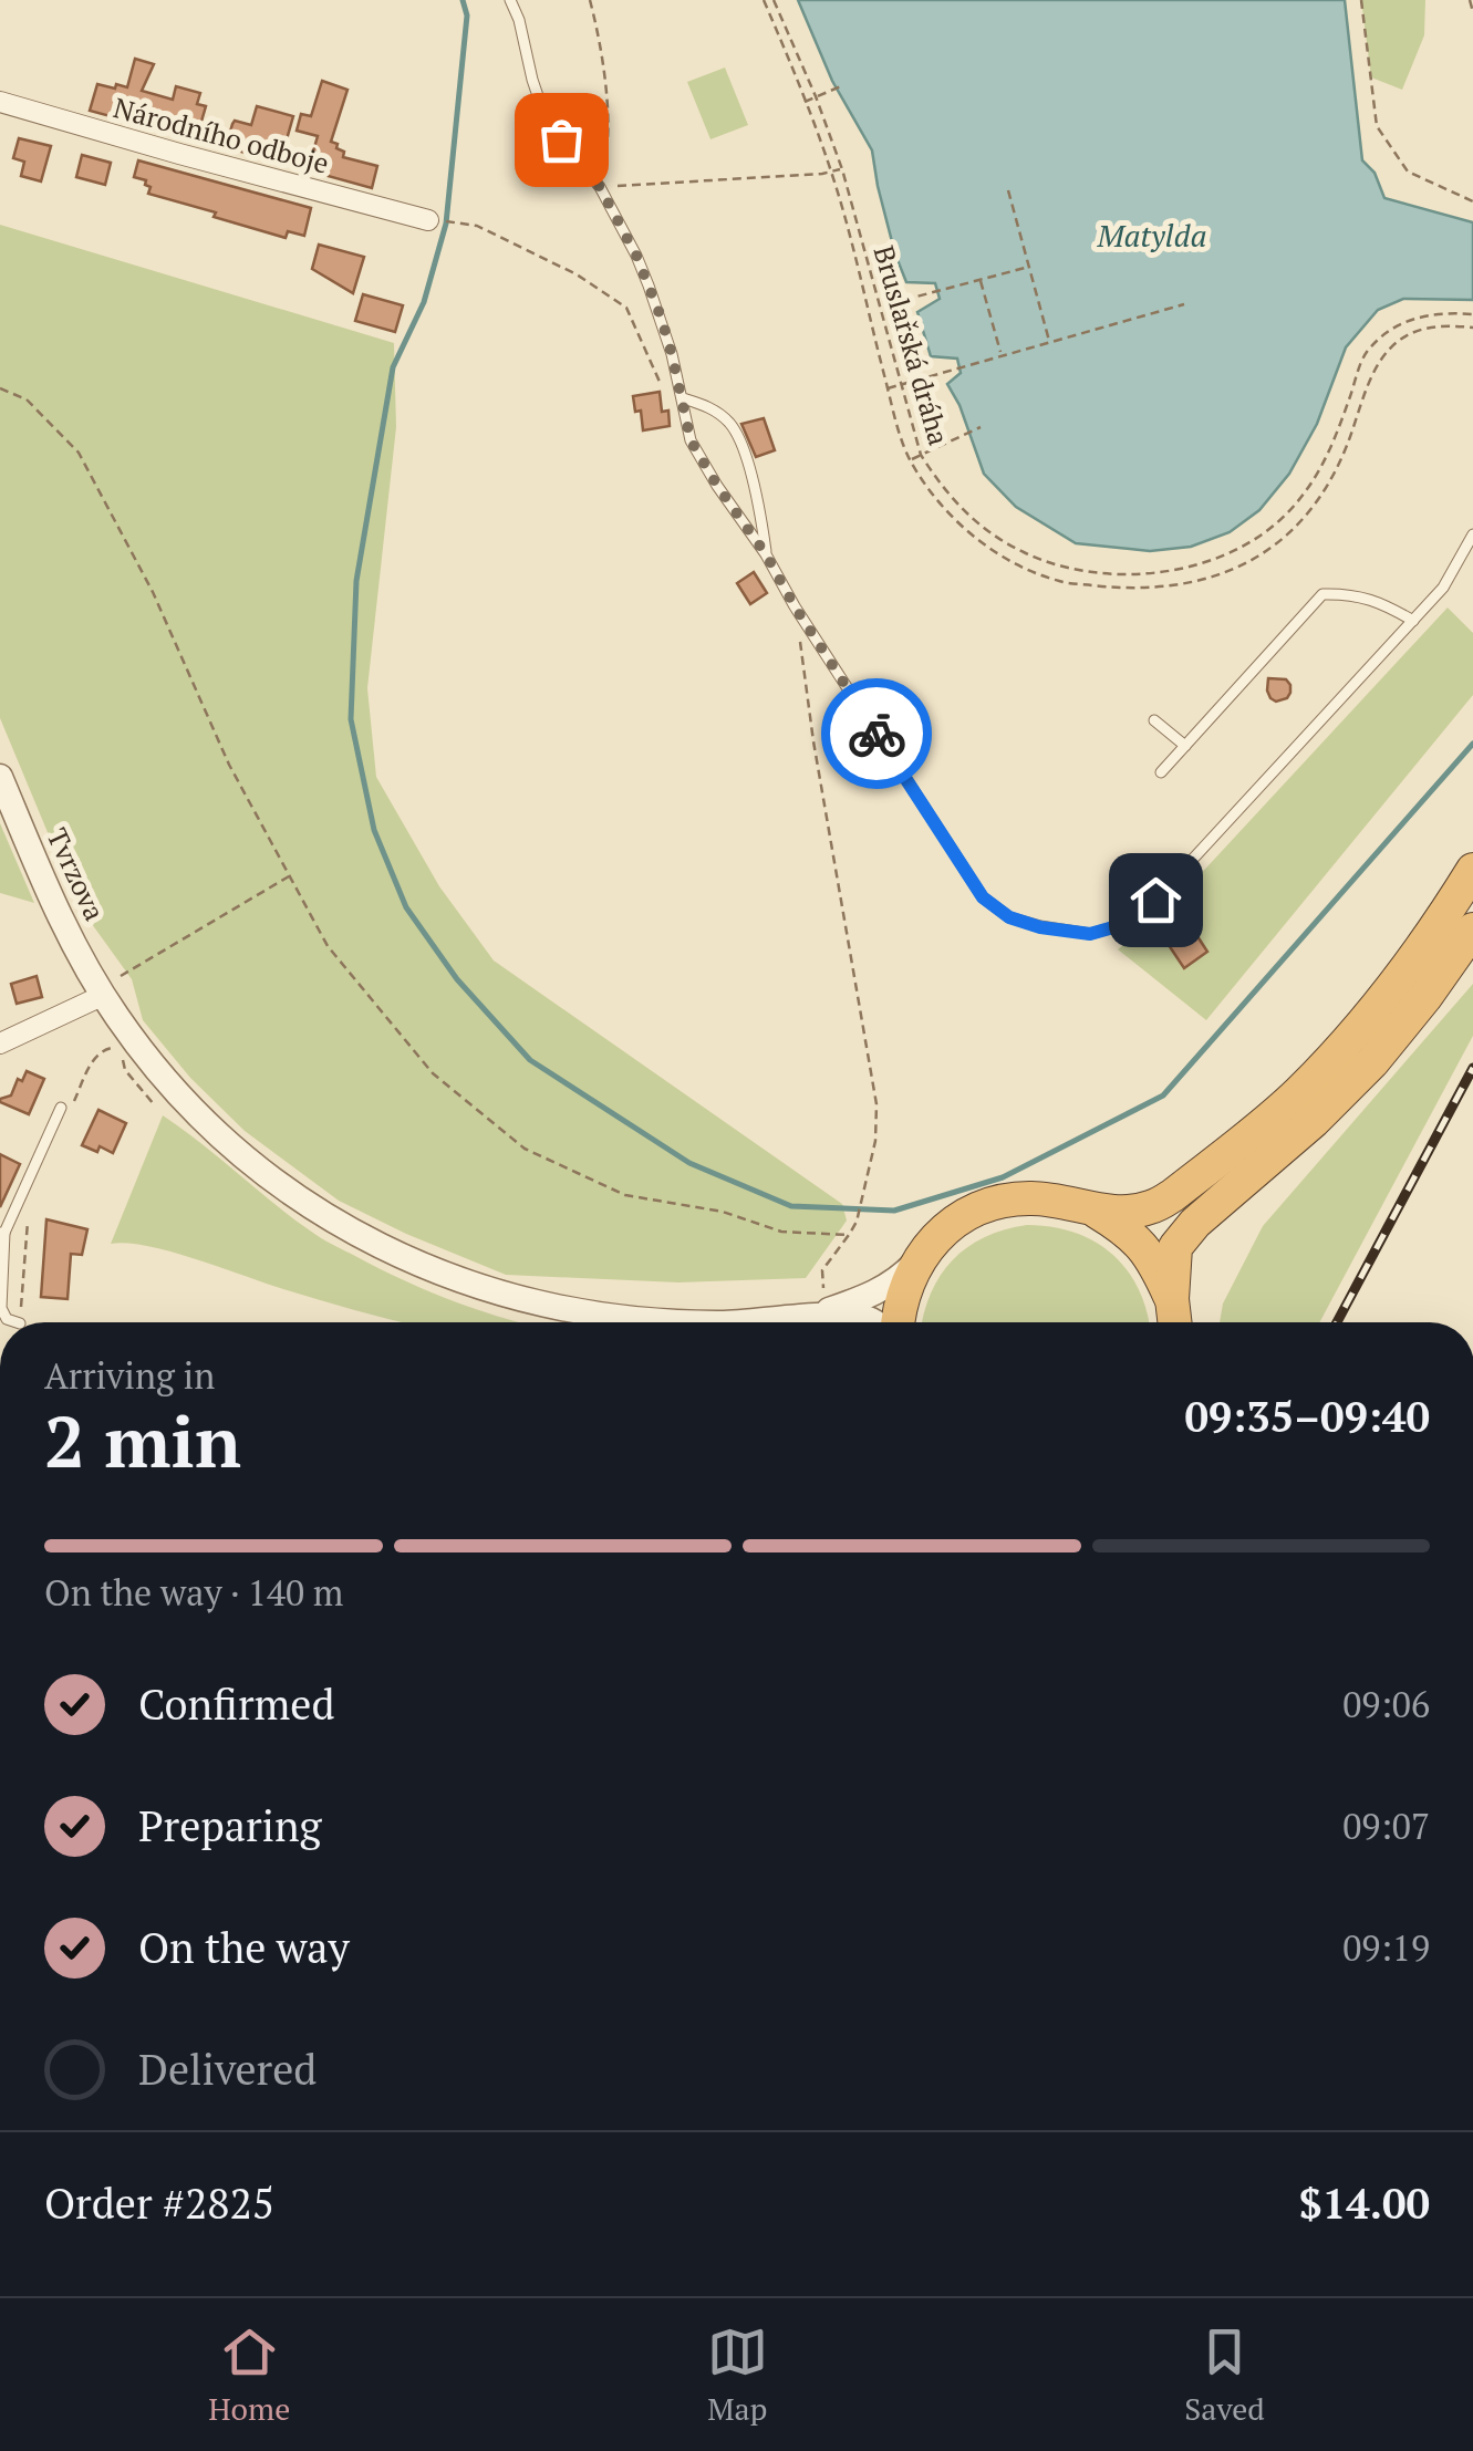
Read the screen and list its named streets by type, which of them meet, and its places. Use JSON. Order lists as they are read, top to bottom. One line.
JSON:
{"streets":{"street":["Národního odboje","Tvrzova"],"path":["Bruslařská dráha"]},"water":["Matylda"],"page":{"heading":["2 min","Arriving in","09:35–09:40"],"panel":["Order #2825","$14.00"],"bar":"On the way · 140 m","list":[["Confirmed","09:06"],["Preparing","09:07"],["On the way","09:19"],"Delivered"],"tabs":["Home","Map","Saved"]}}
